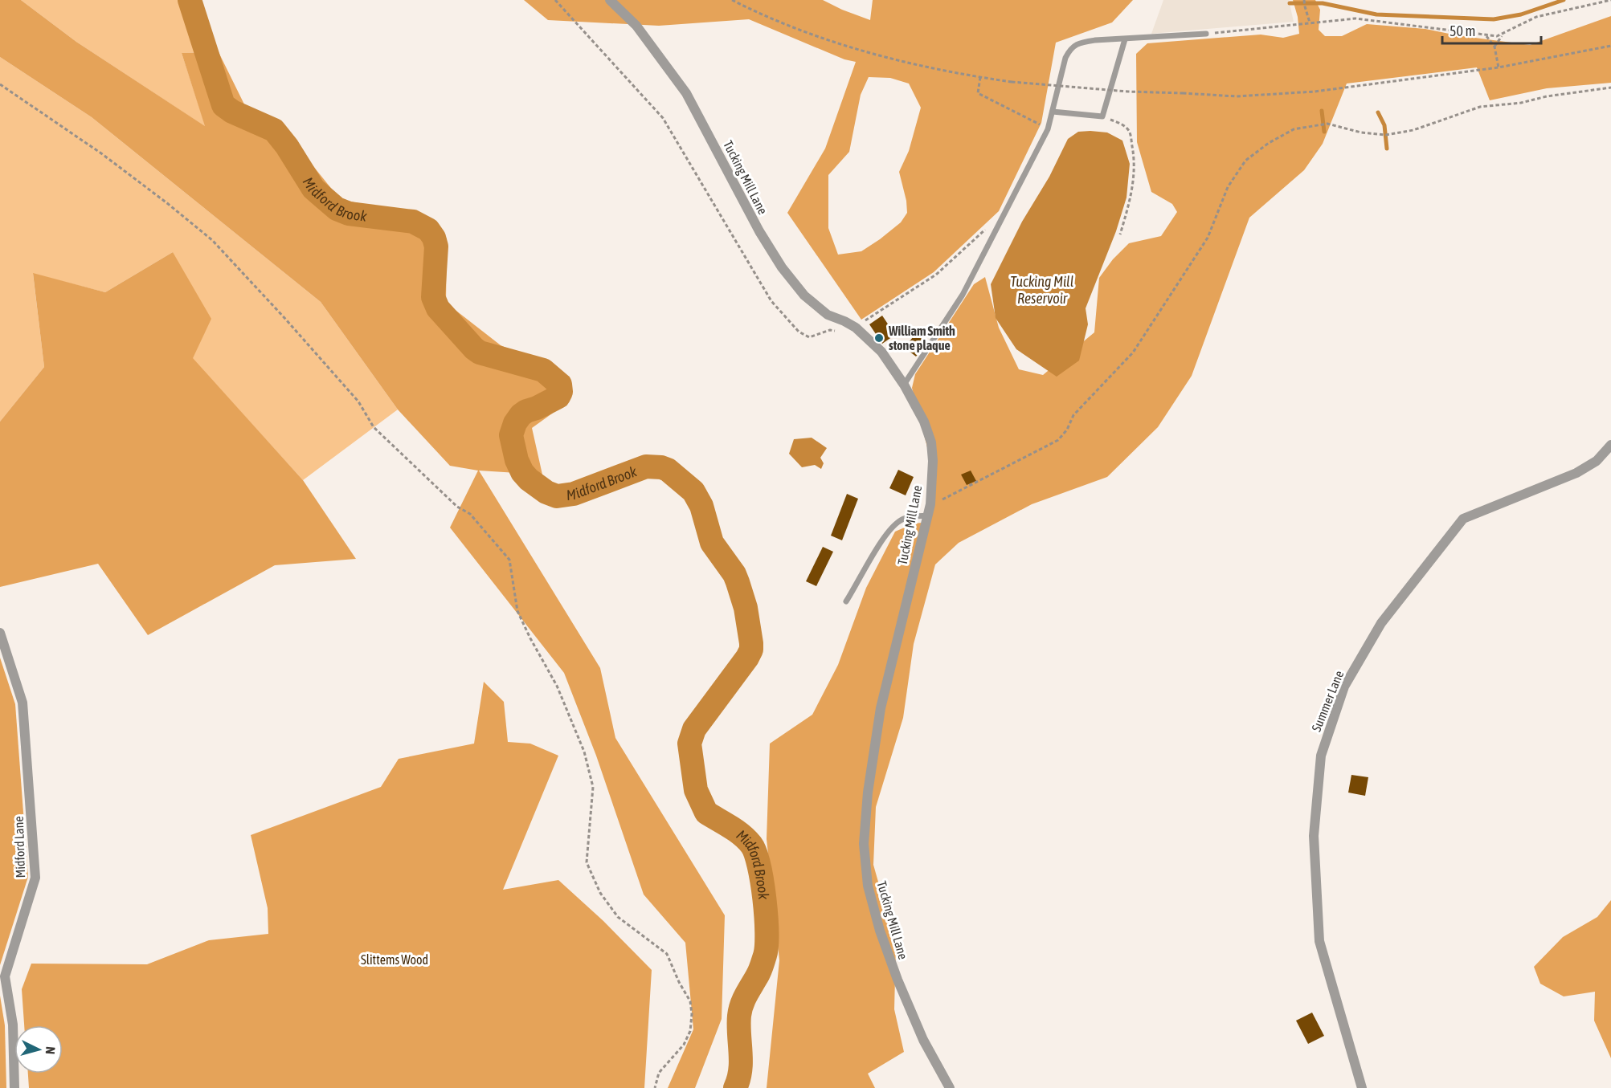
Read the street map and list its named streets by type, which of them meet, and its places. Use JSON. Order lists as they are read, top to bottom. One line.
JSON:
{"streets":{"street":["Tucking Mill Lane","Summer Lane","Midford Lane"]},"water":["Midford Brook","Tucking Mill Reservoir"],"parks":["Slittems Wood"],"places":["William Smith stone plaque"],"scale_bar":"50 m","north":"right"}
